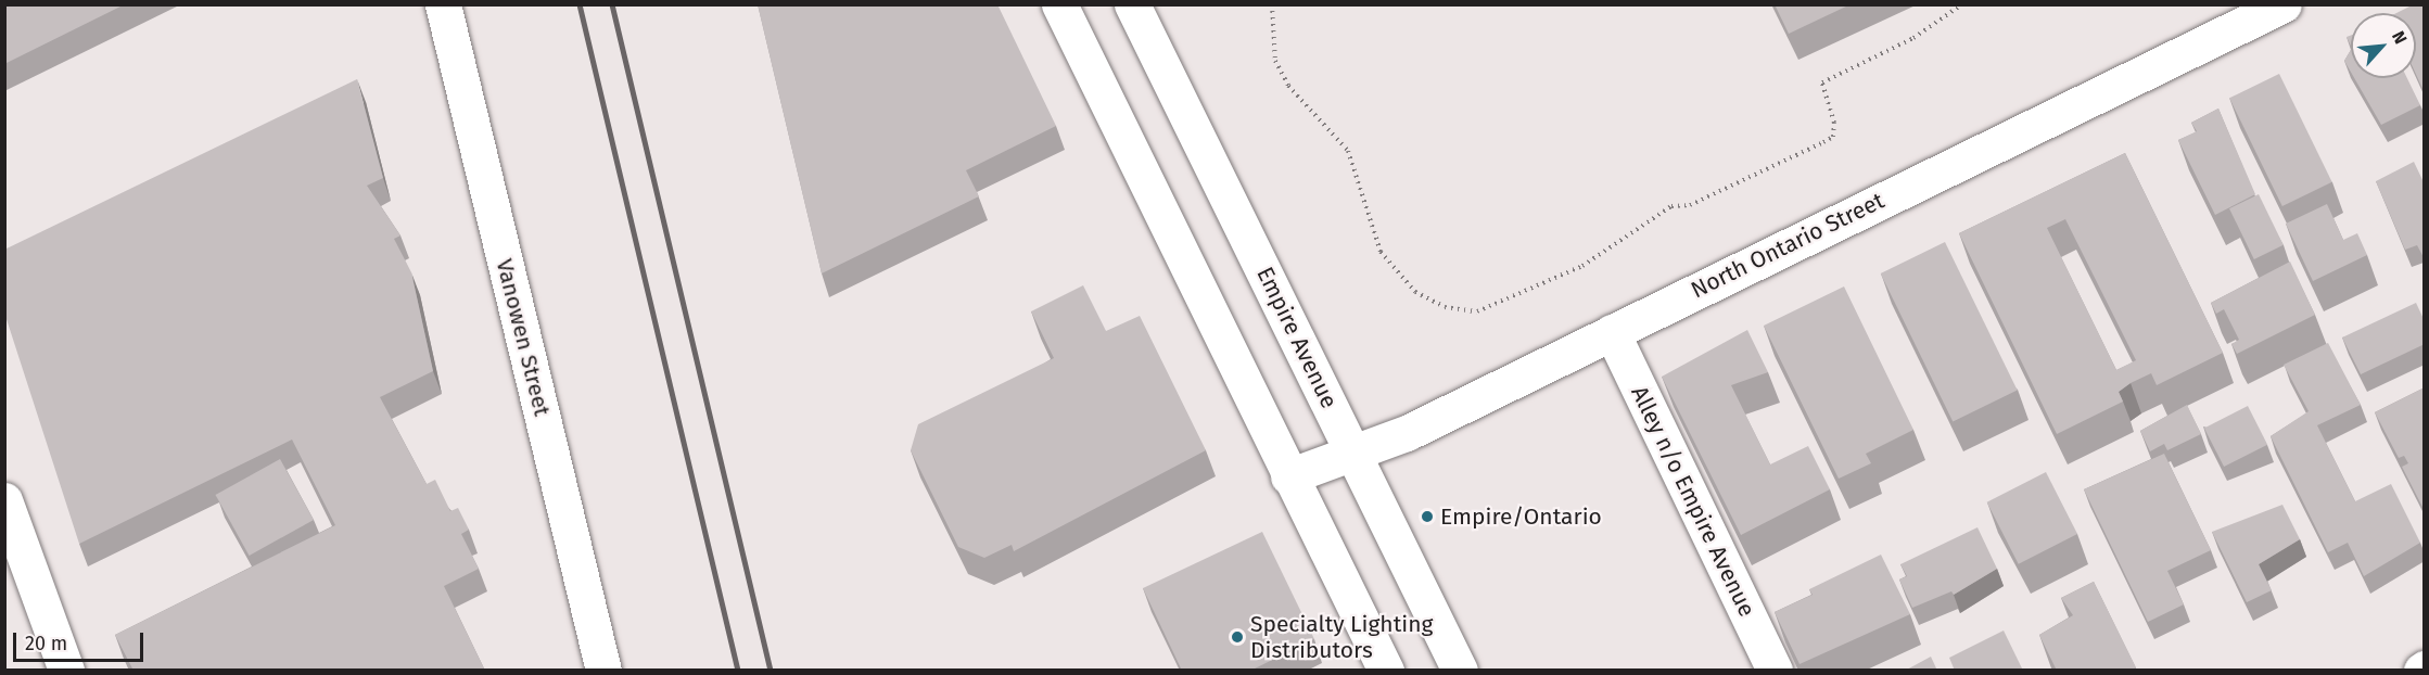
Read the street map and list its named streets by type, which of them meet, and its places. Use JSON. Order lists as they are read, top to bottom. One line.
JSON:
{"streets":{"main road":["North Ontario Street","Vanowen Street","Empire Avenue","Alley n/o Empire Avenue"]},"crossings":[["North Ontario Street","Empire Avenue"],["North Ontario Street","Alley n/o Empire Avenue"]],"places":["Empire/Ontario","Specialty Lighting Distributors"],"scale_bar":"20 m","north":"top right"}
